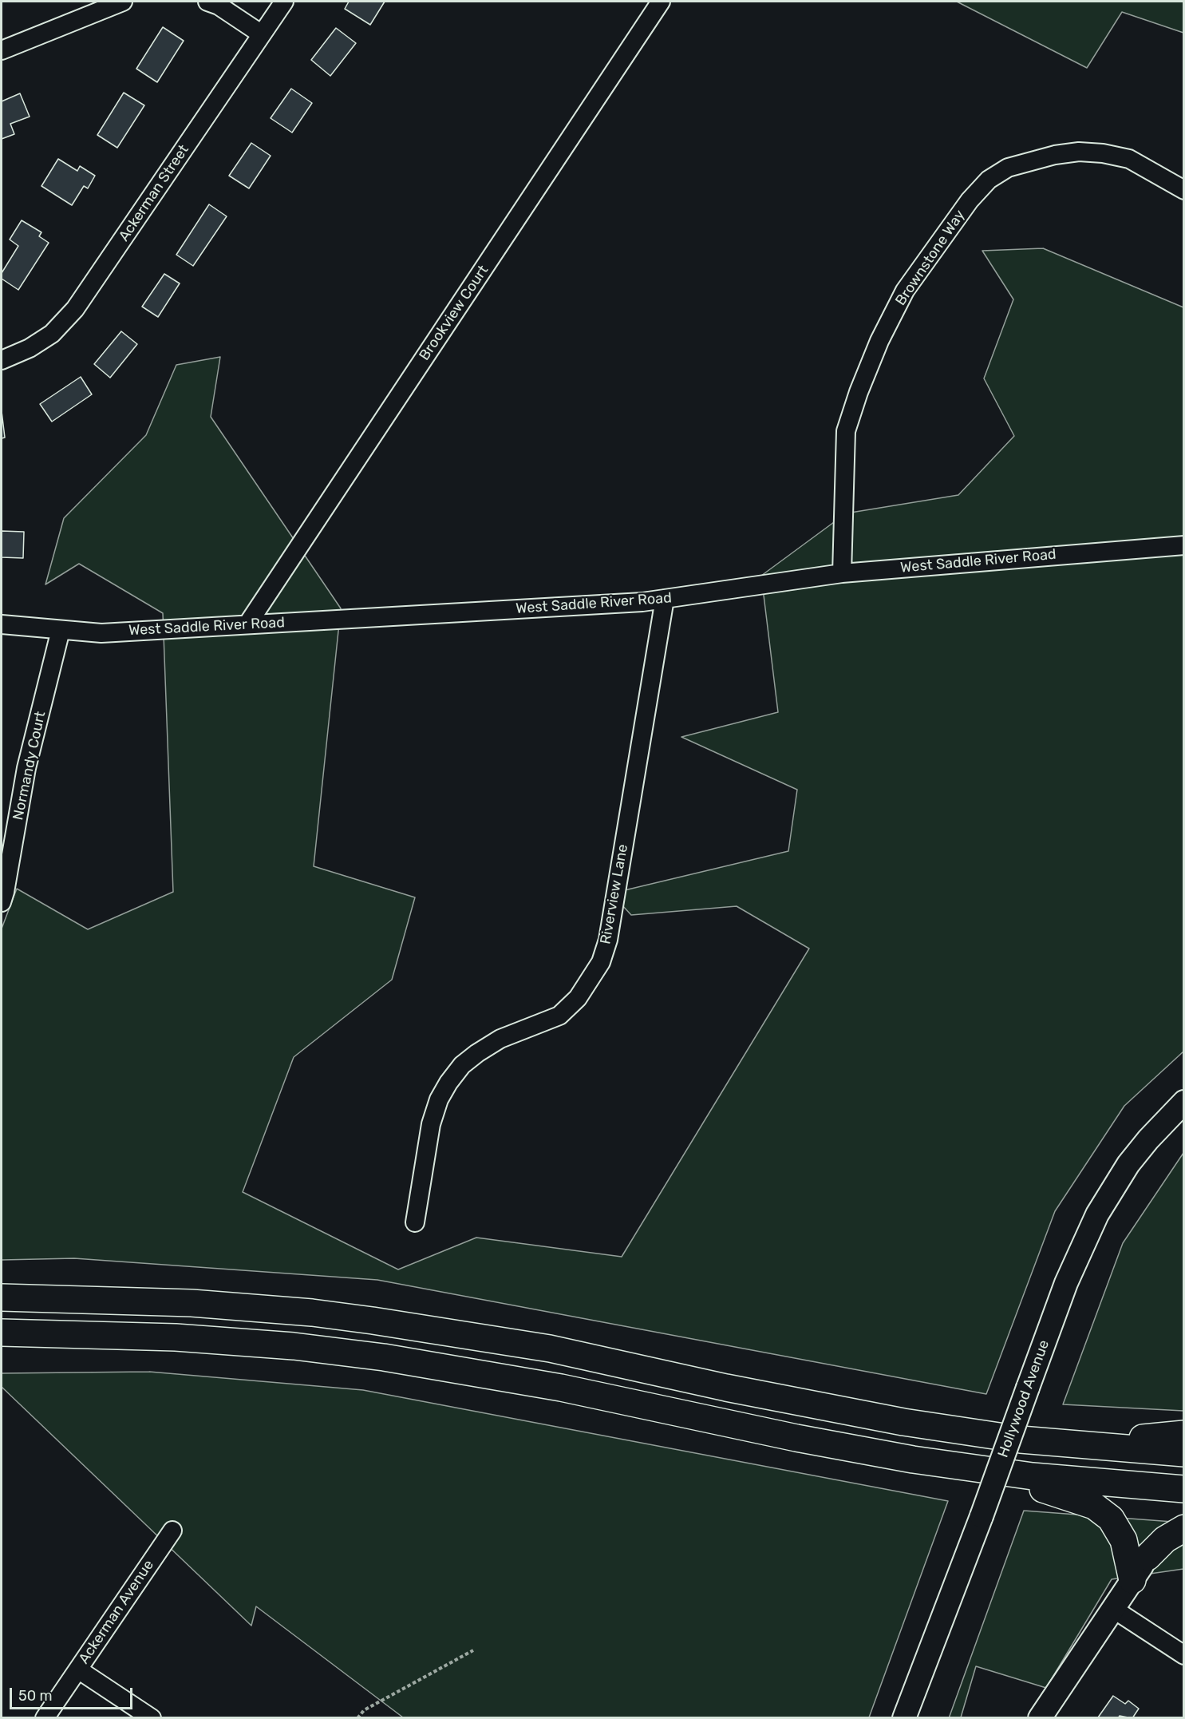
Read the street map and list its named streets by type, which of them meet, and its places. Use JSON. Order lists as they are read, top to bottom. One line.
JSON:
{"streets":{"main road":["Hollywood Avenue"],"street":["Ackerman Street","Brownstone Way","Brookview Court","West Saddle River Road","Normandy Court","Riverview Lane","Ackerman Avenue"]},"crossings":[["Brownstone Way","West Saddle River Road"],["Brookview Court","West Saddle River Road"],["West Saddle River Road","Normandy Court"],["West Saddle River Road","Riverview Lane"]],"scale_bar":"50 m"}
